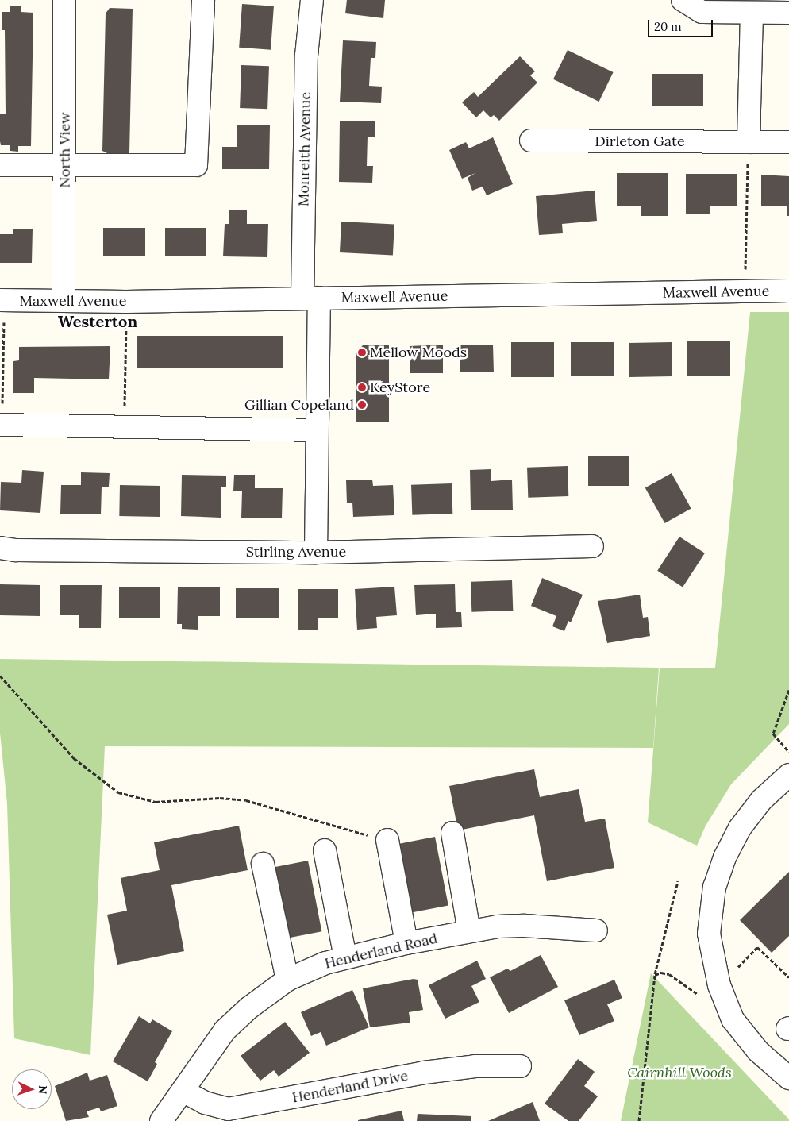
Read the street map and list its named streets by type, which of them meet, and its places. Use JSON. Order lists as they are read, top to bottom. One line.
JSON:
{"streets":{"street":["Dirleton Gate","Monreith Avenue","North View","Maxwell Avenue","Stirling Avenue","Henderland Road","Henderland Drive"]},"crossings":[["Monreith Avenue","Maxwell Avenue"],["Monreith Avenue","Stirling Avenue"],["North View","Maxwell Avenue"],["Henderland Road","Henderland Drive"]],"districts":["Westerton"],"parks":["Cairnhill Woods"],"places":["Mellow Moods","KeyStore","Gillian Copeland"],"scale_bar":"20 m","north":"right"}
